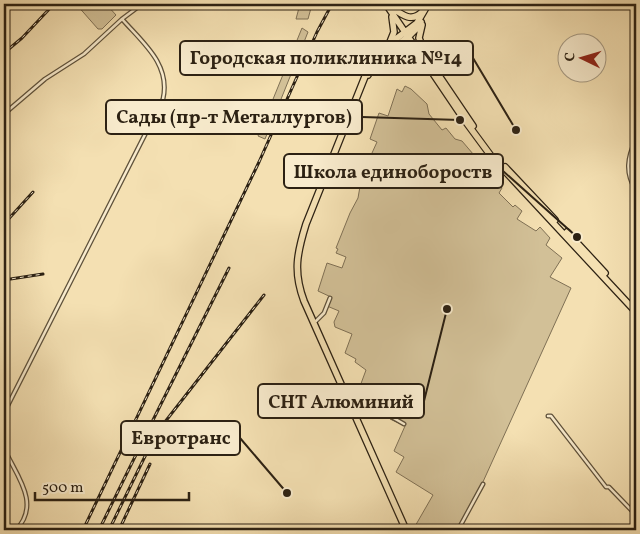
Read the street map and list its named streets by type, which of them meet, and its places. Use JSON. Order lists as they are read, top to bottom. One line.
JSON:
{"places":["Сады (пр-т Металлургов)","Городская поликлиника №14","Школа единобороств","СНТ Алюминий","Евротранс"],"scale_bar":"500 m","north":"left"}
